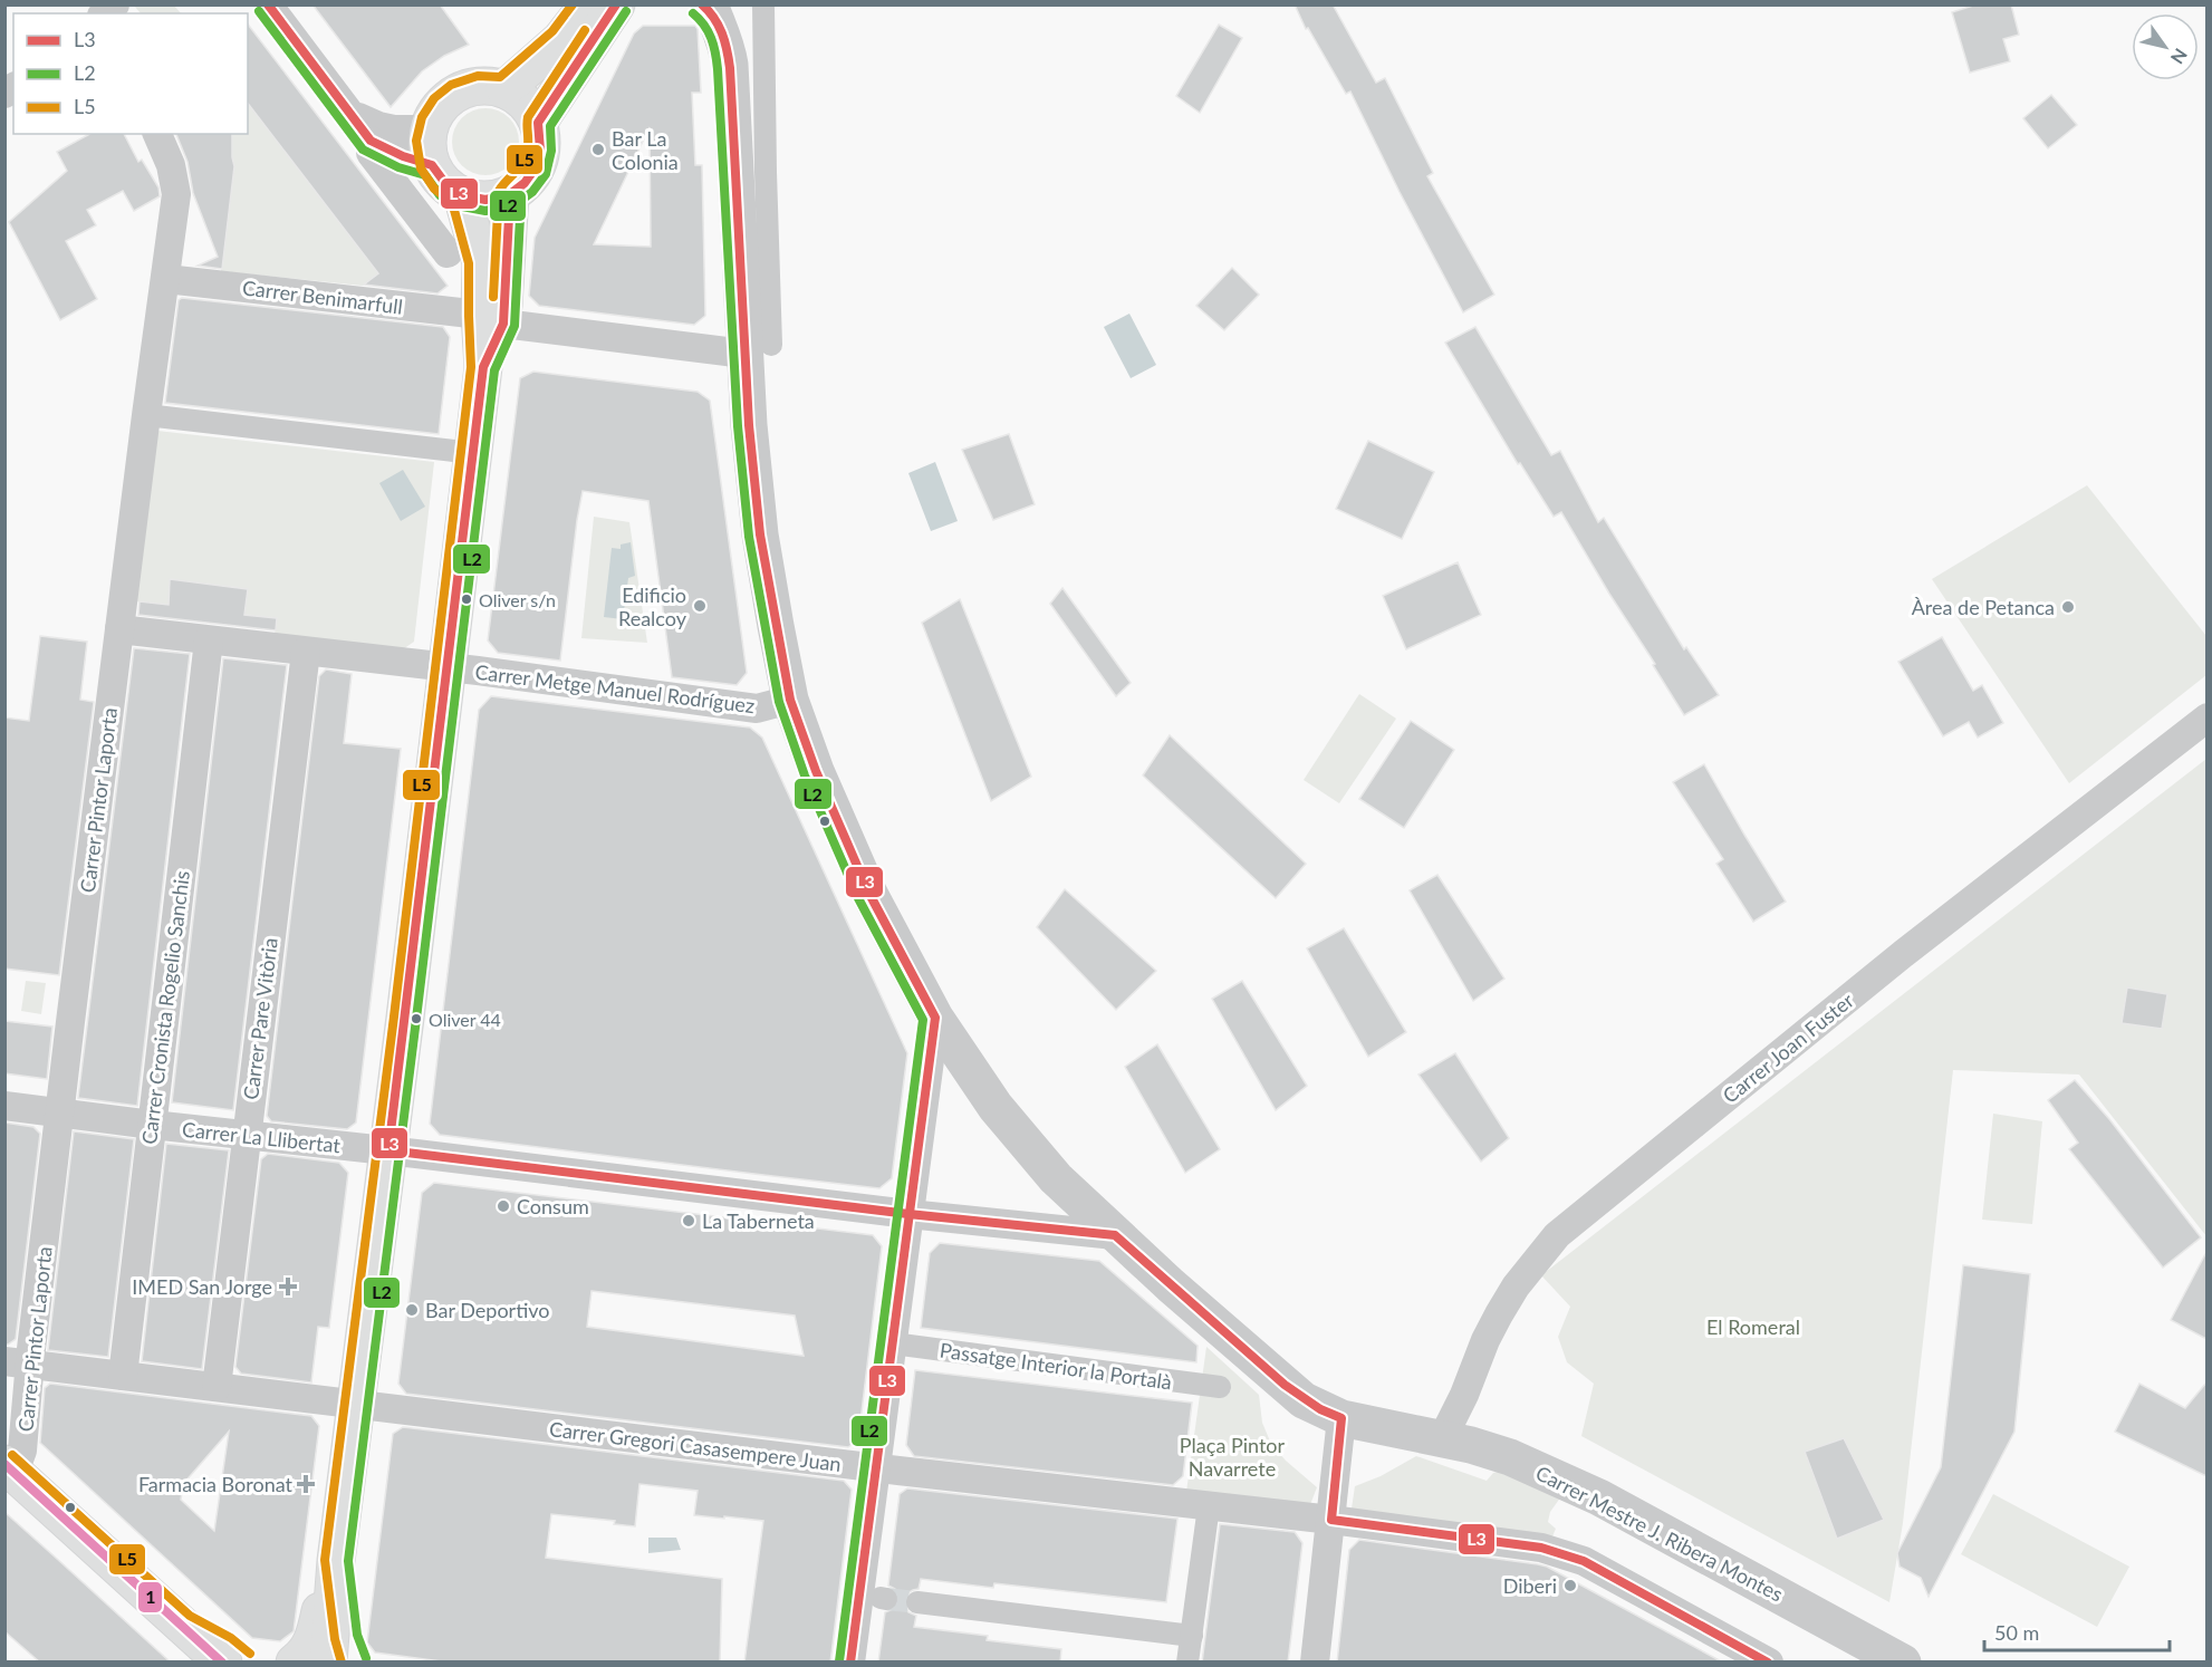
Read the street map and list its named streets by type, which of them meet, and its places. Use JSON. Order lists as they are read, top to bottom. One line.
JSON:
{"streets":{"street":["Carrer Benimarfull","Carrer Metge Manuel Rodríguez","Carrer Pintor Laporta","Carrer Cronista Rogelio Sanchis","Carrer Pare Vitòria","Carrer Joan Fuster","Carrer La Llibertat","Passatge Interior la Portalà","Carrer Gregori Casasempere Juan","Carrer Mestre J. Ribera Montes"]},"crossings":[["Carrer Benimarfull","Carrer Pintor Laporta"],["Carrer Benimarfull","Carrer Mestre J. Ribera Montes"],["Carrer Metge Manuel Rodríguez","Carrer Pintor Laporta"],["Carrer Metge Manuel Rodríguez","Carrer Cronista Rogelio Sanchis"],["Carrer Metge Manuel Rodríguez","Carrer Pare Vitòria"],["Carrer Metge Manuel Rodríguez","Carrer Mestre J. Ribera Montes"],["Carrer Pintor Laporta","Carrer La Llibertat"],["Carrer Pintor Laporta","Carrer Gregori Casasempere Juan"],["Carrer Cronista Rogelio Sanchis","Carrer La Llibertat"],["Carrer Cronista Rogelio Sanchis","Carrer Gregori Casasempere Juan"],["Carrer Pare Vitòria","Carrer La Llibertat"],["Carrer Pare Vitòria","Carrer Gregori Casasempere Juan"],["Carrer Joan Fuster","Carrer Mestre J. Ribera Montes"],["Carrer La Llibertat","Carrer Mestre J. Ribera Montes"]],"parks":["El Romeral","Plaça Pintor Navarrete"],"places":{"other":["Bar La Colonia","Oliver s/n","Edificio Realcoy","Àrea de Petanca","Oliver 44","Consum","La Taberneta","Bar Deportivo","Diberi"],"health":["IMED San Jorge","Farmacia Boronat"]},"lines":["transit line L3","transit line L5","transit line L2","transit line 1"],"legend":["L3","L2","L5"],"scale_bar":"50 m","north":"bottom right"}
